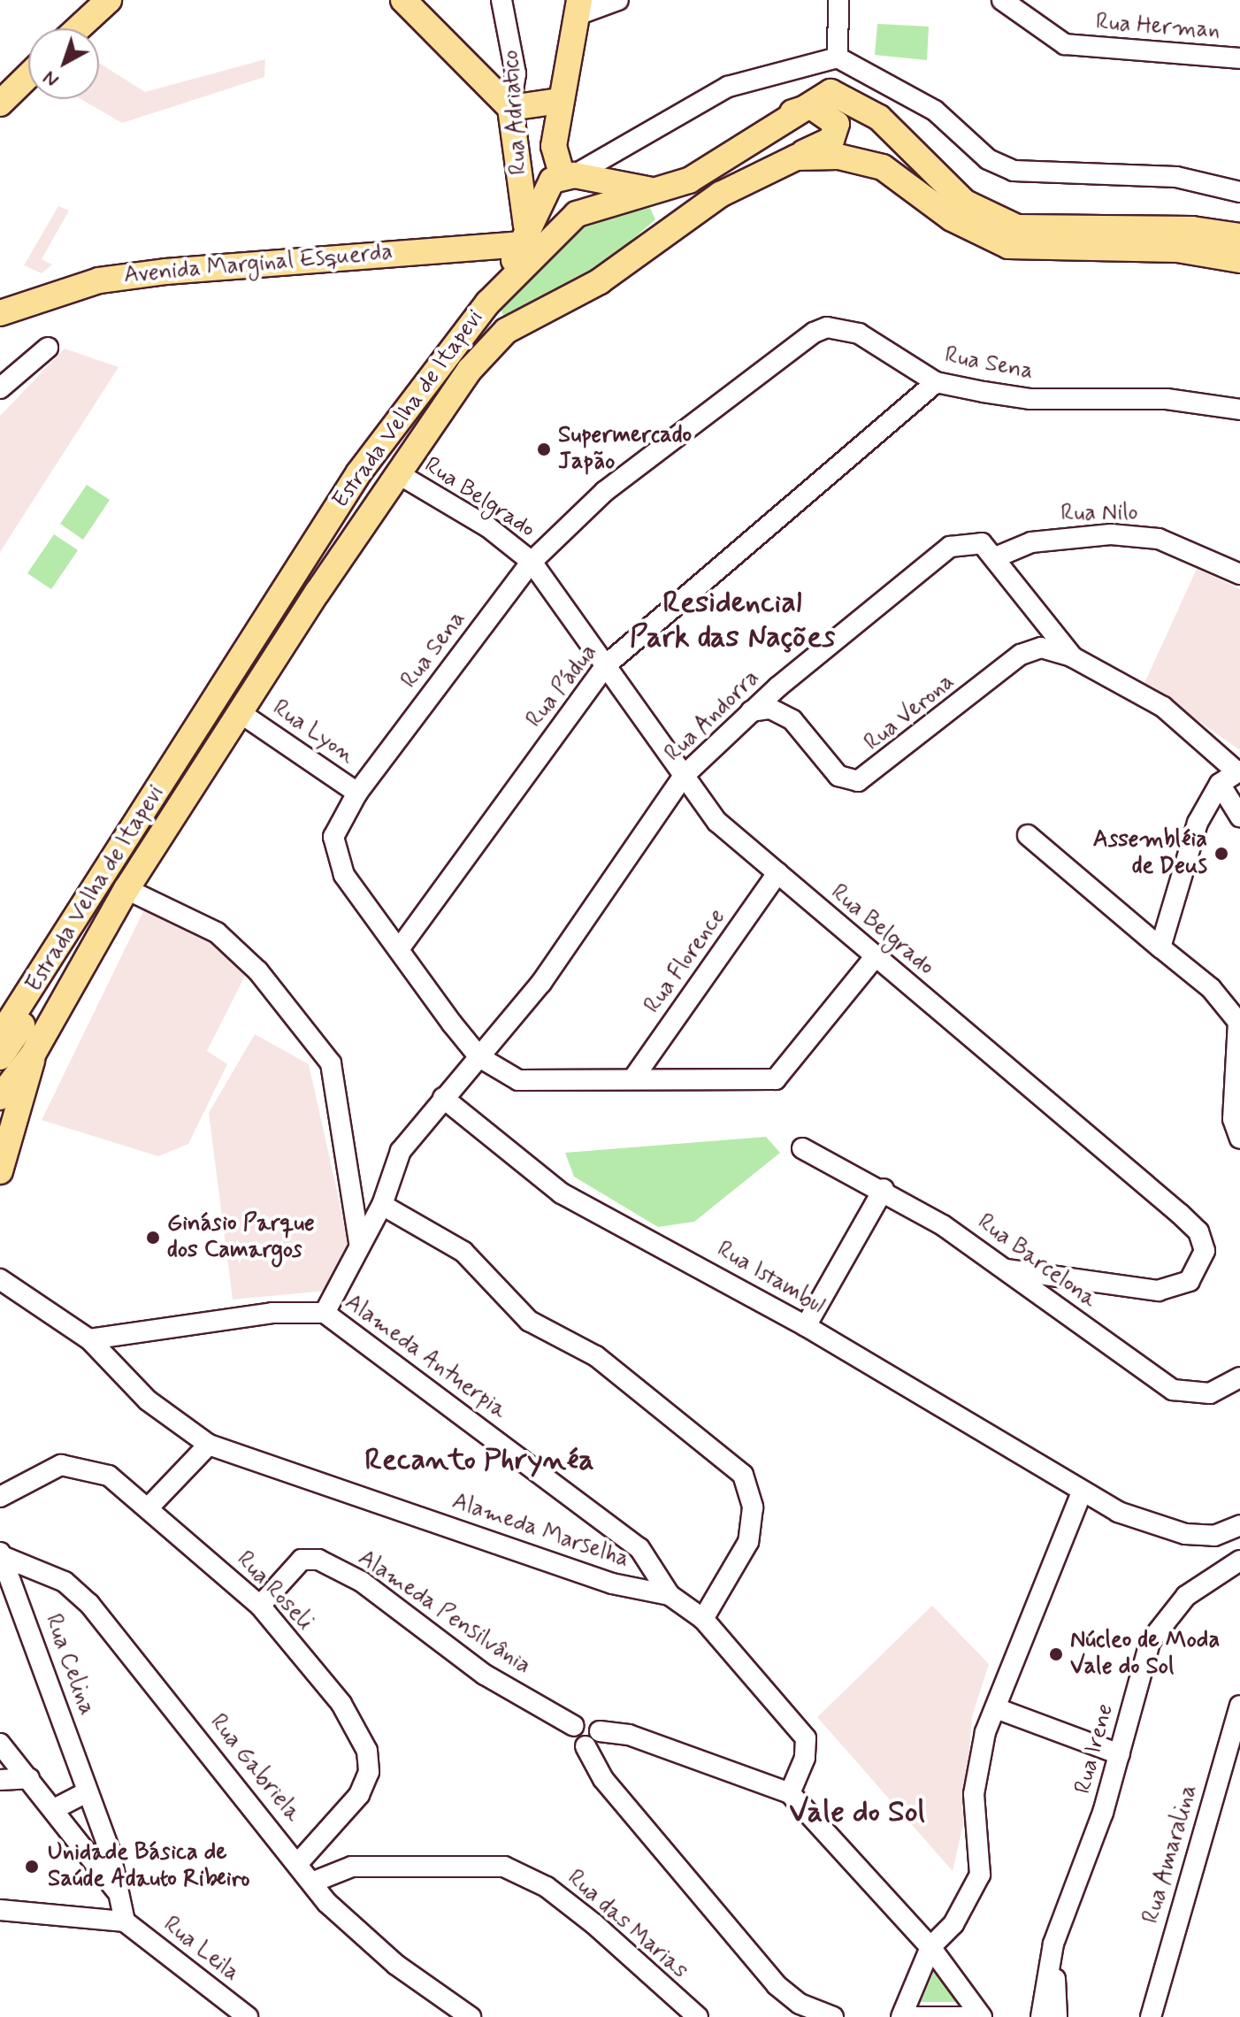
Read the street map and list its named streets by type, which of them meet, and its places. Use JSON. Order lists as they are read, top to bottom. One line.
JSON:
{"streets":{"main road":["Rua Adriatico","Avenida Marginal Esquerda","Estrada Velha de Itapevi"],"street":["Rua Herman","Rua Sena","Rua Belgrado","Rua Nilo","Rua Pádua","Rua Verona","Rua Andorra","Rua Lyon","Rua Florence","Rua Barcelona","Rua Istambul","Alameda Antuerpia","Alameda Marselha","Rua Roseli","Alameda Pensilvânia","Rua Celina","Rua Irene","Rua Gabriela","Rua Amaralina","Rua das Marias","Rua Leila"]},"crossings":[["Rua Adriatico","Avenida Marginal Esquerda"],["Rua Sena","Rua Belgrado"],["Rua Sena","Rua Pádua"],["Rua Sena","Rua Andorra"],["Rua Sena","Rua Lyon"],["Rua Sena","Rua Florence"],["Estrada Velha de Itapevi","Rua Belgrado"],["Estrada Velha de Itapevi","Rua Lyon"],["Rua Belgrado","Rua Pádua"],["Rua Belgrado","Rua Andorra"],["Rua Belgrado","Rua Florence"],["Rua Belgrado","Rua Barcelona"],["Rua Nilo","Rua Andorra"],["Rua Andorra","Rua Istambul"],["Rua Andorra","Alameda Antuerpia"],["Alameda Antuerpia","Alameda Marselha"],["Rua Roseli","Alameda Pensilvânia"],["Rua Roseli","Rua Gabriela"],["Rua Celina","Rua Gabriela"],["Rua Celina","Rua Leila"],["Rua Gabriela","Rua das Marias"]],"districts":["Residencial Park das Nações","Recanto Phrynéa","Vale do Sol"],"places":["Supermercado Japão","Assembléia de Deus","Ginásio Parque dos Camargos","Núcleo de Moda Vale do Sol","Unidade Básica de Saúde Adauto Ribeiro"],"north":"bottom left"}
